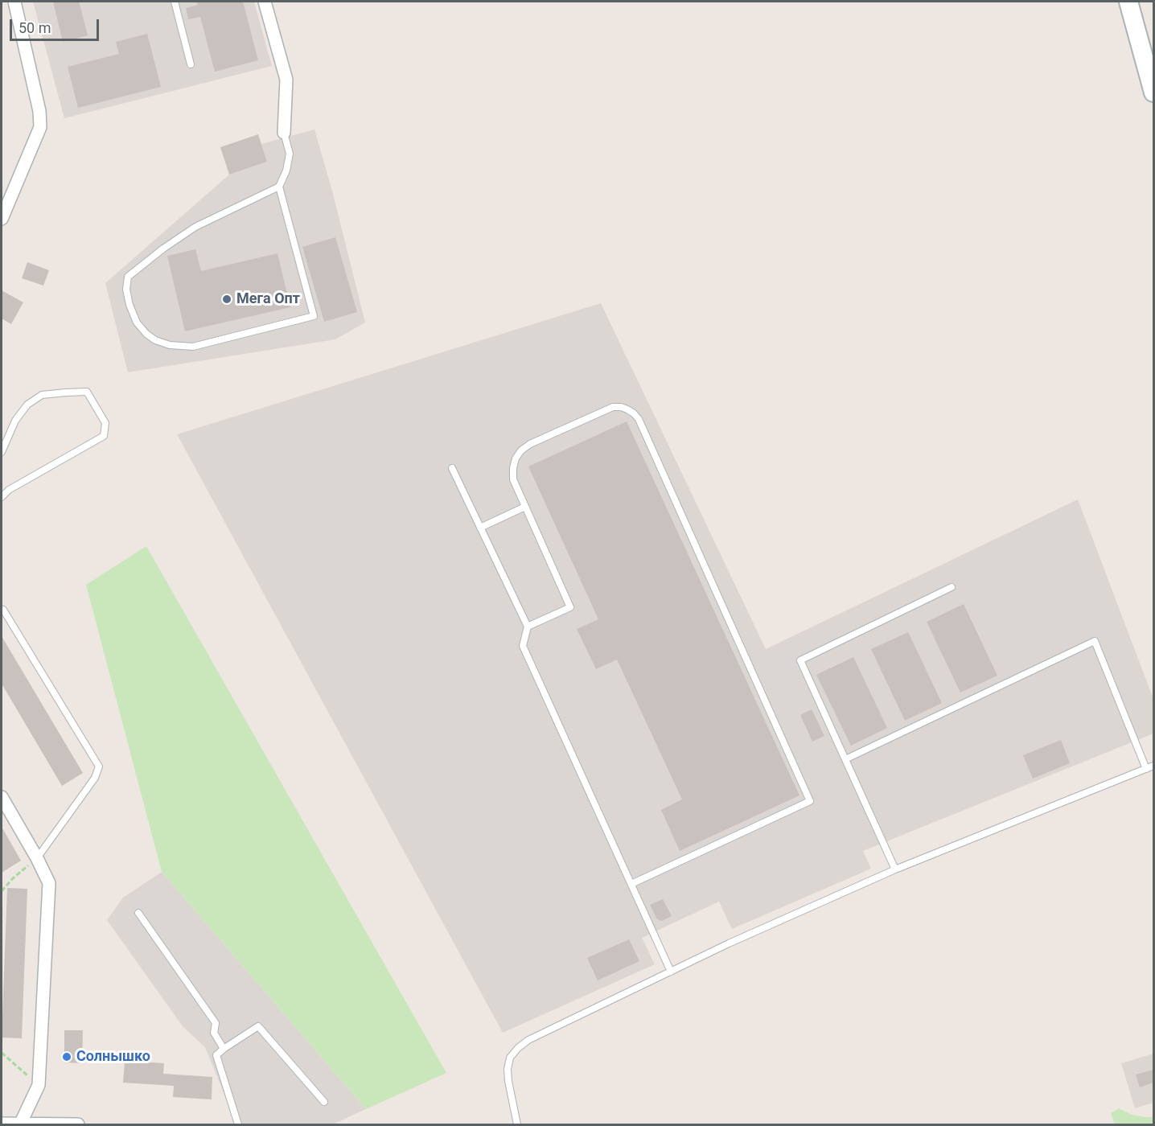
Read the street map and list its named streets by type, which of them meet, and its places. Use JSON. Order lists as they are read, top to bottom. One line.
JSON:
{"places":["Мега Опт","Солнышко"],"scale_bar":"50 m"}
